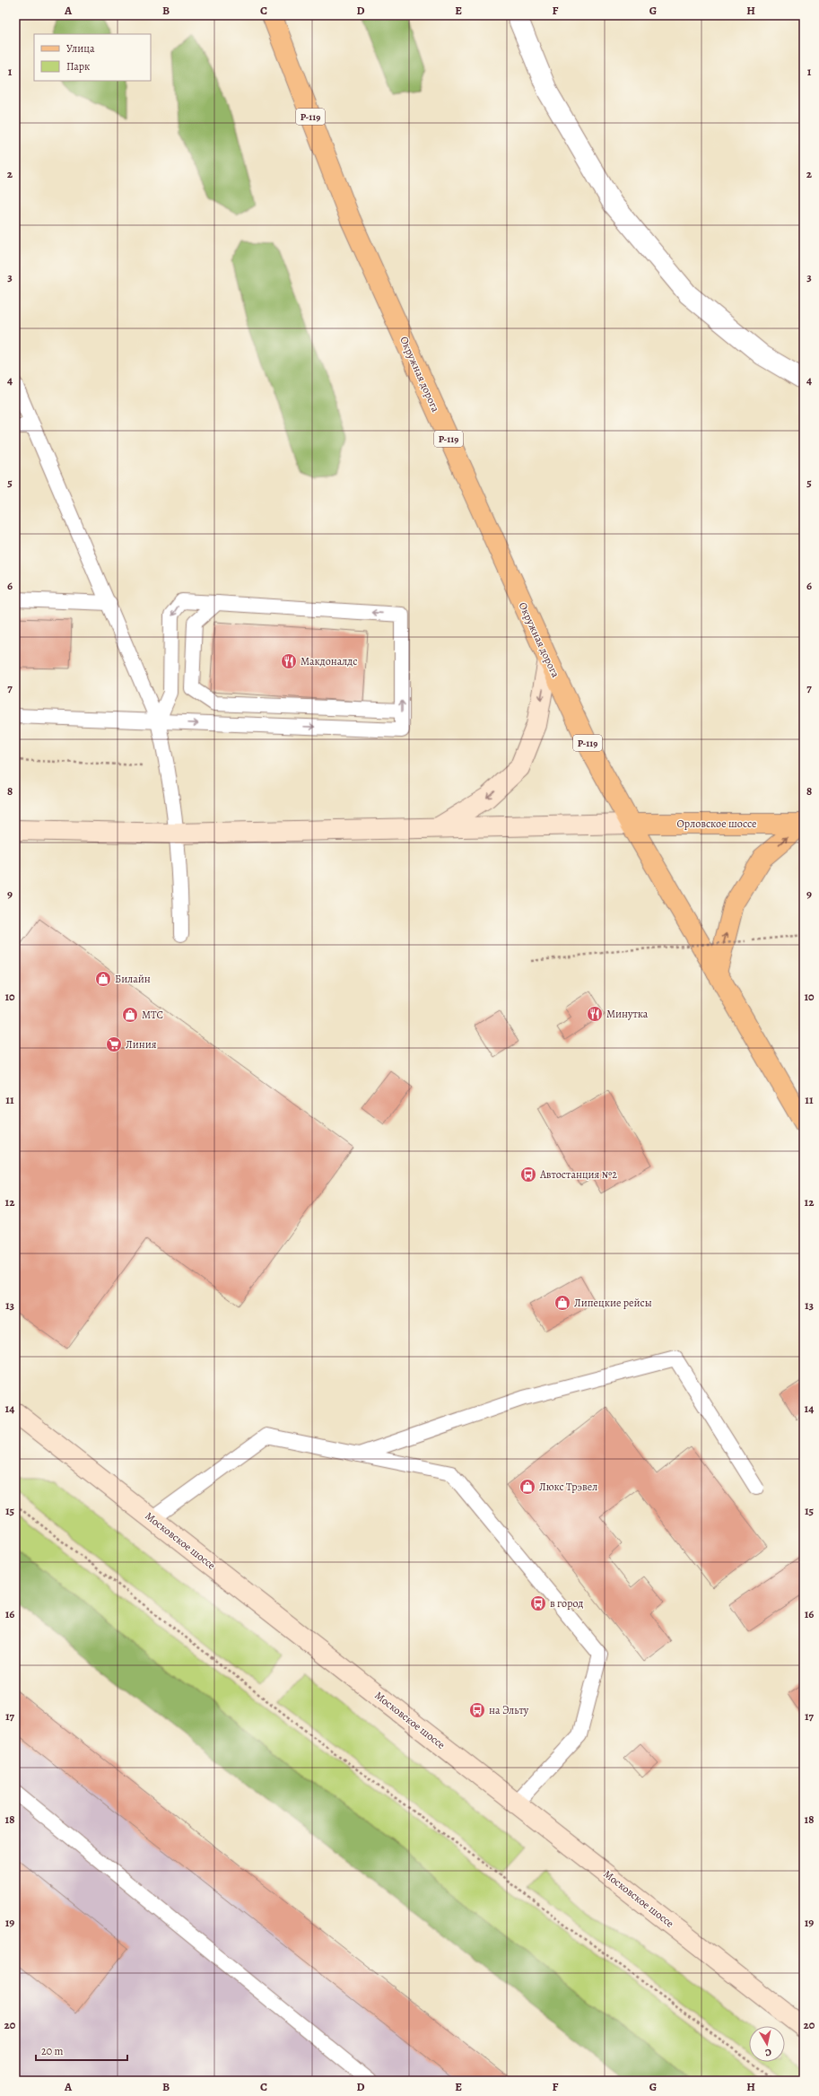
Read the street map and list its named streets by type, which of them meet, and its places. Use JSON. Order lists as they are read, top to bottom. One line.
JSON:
{"streets":{"main road":["Р-119","Окружная дорога","Орловское шоссе"],"street":["Московское шоссе"]},"crossings":[["Окружная дорога","Орловское шоссе"]],"places":{"restaurant":["Макдоналдс","Минутка"],"shop":["Билайн","МТС","Липецкие рейсы","Люкс Трэвел"],"supermarket":["Линия"],"bus stop":["Автостанция №2","в город","на Эльту"]},"legend":["Улица","Парк"],"scale_bar":"20 m","north":"bottom","grid":{"columns":["A","B","C","D","E","F","G","H"],"rows":["1","2","3","4","5","6","7","8","9","10","11","12","13","14","15","16","17","18","19","20"]}}
